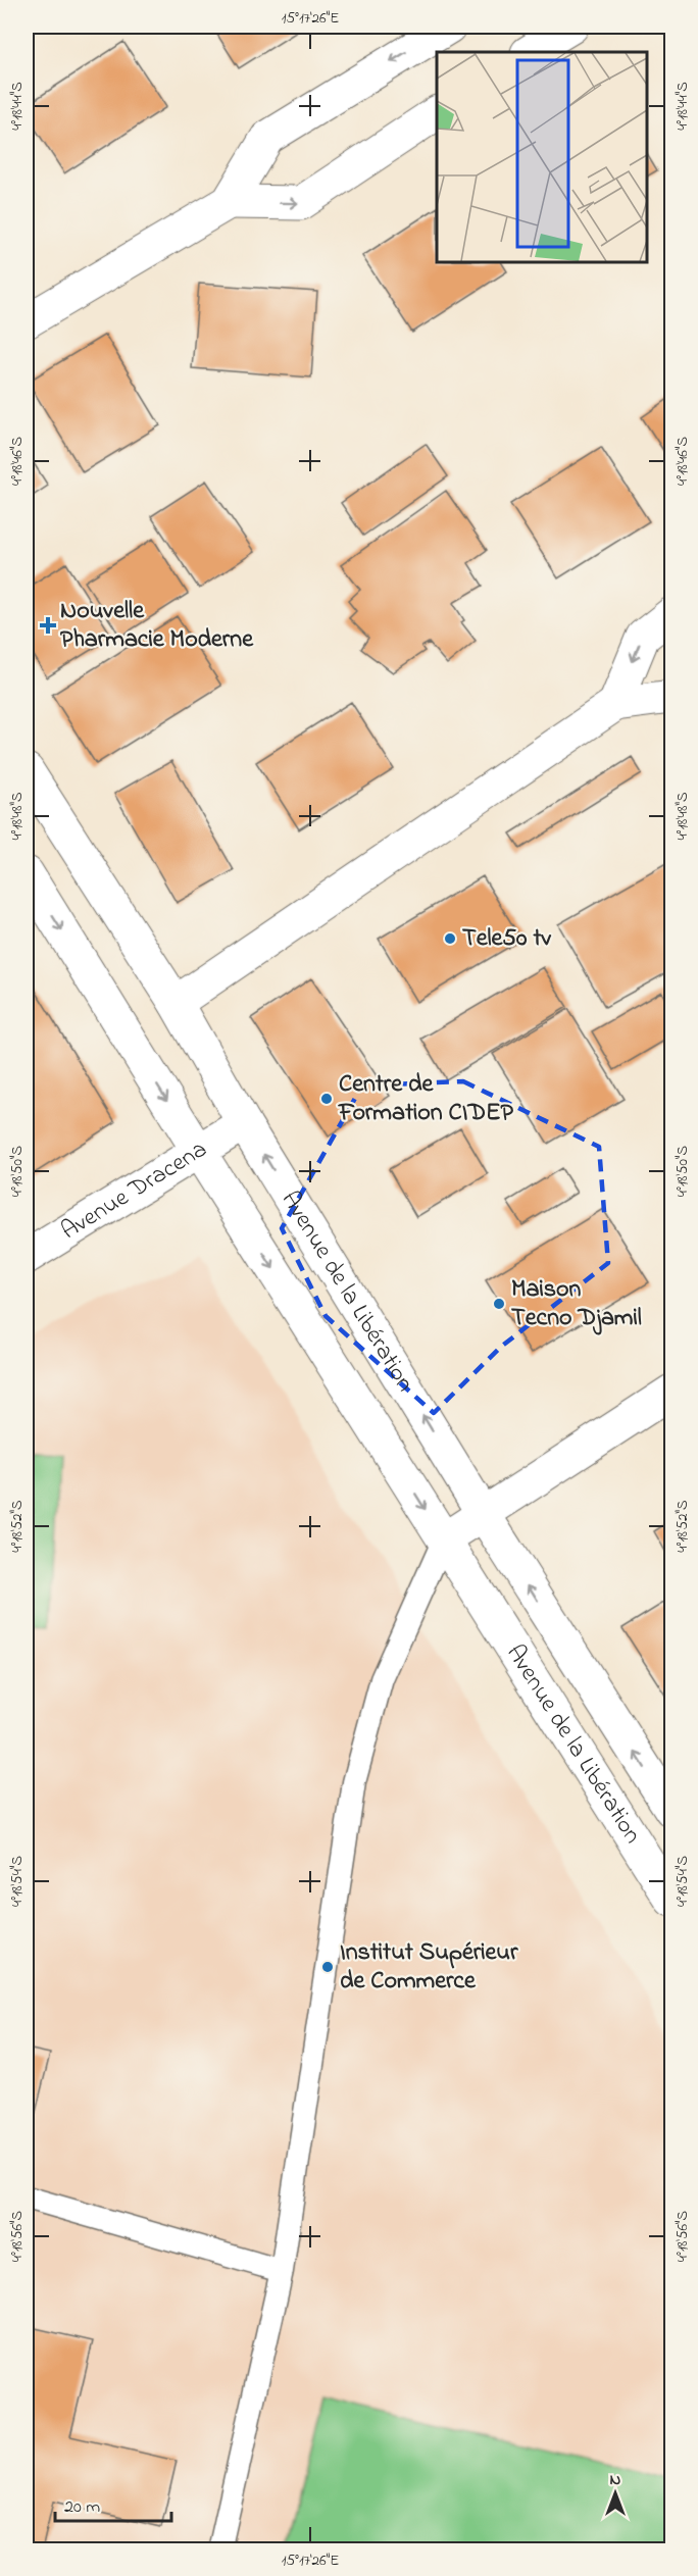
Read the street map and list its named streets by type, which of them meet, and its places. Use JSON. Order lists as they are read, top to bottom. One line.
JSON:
{"streets":{"main road":["Avenue Dracena","Avenue de la Libération"]},"crossings":[["Avenue Dracena","Avenue de la Libération"]],"places":{"health":["Nouvelle Pharmacie Moderne"],"other":["Tele50 tv","Centre de Formation CIDEP","Maison Tecno Djamil","Institut Supérieur de Commerce"]},"scale_bar":"20 m","north":"top","coordinates":["15°17'26\"E","4°18'44\"S","4°18'46\"S","4°18'48\"S","4°18'50\"S","4°18'52\"S","4°18'54\"S","4°18'56\"S"]}
